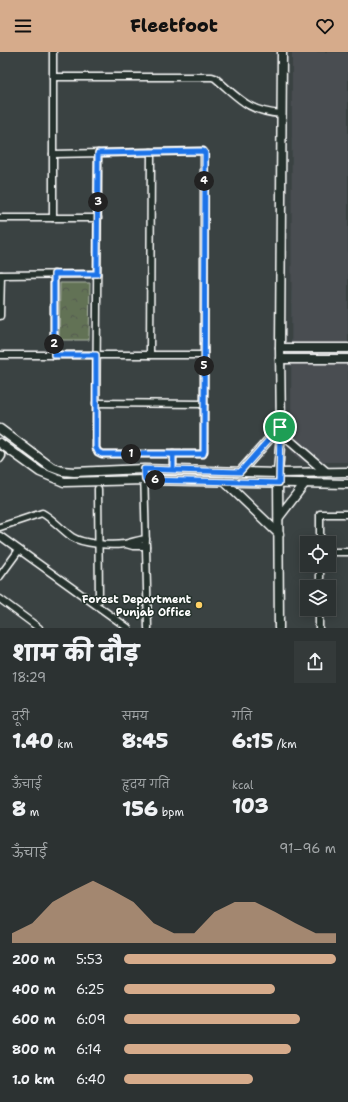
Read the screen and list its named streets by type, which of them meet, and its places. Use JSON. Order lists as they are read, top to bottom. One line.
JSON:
{"places":["Forest Department Punjab Office"],"page":{"header":"Fleetfoot","pins":["4","3","2","5","1","6"],"heading":["शाम की दौड़","18:29"],"stats":[["दूरी","1.40 km"],["समय","8:45"],["गति","6:15 /km"],["ऊँचाई","8 m"],["हृदय गति","156 bpm"],["kcal","103"]],"chart":["ऊँचाई","91–96 m"],"list":[{"name":"200 m","note":"5:53"},{"name":"400 m","note":"6:25"},{"name":"600 m","note":"6:09"},{"name":"800 m","note":"6:14"},{"name":"1.0 km","note":"6:40"}]}}
